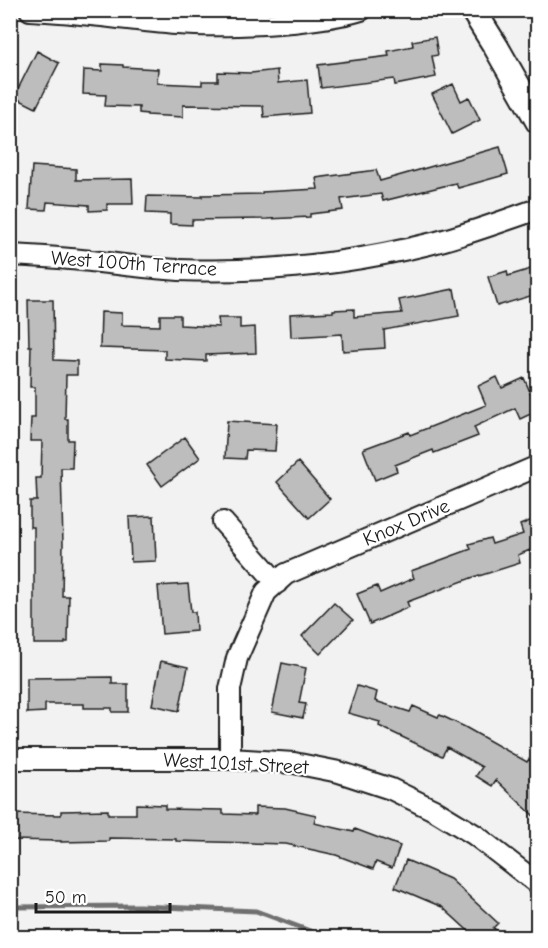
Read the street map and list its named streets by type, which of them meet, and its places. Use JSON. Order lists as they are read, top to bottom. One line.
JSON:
{"streets":{"street":["West 100th Terrace","Knox Drive","West 101st Street"]},"crossings":[["Knox Drive","West 101st Street"]],"scale_bar":"50 m"}
